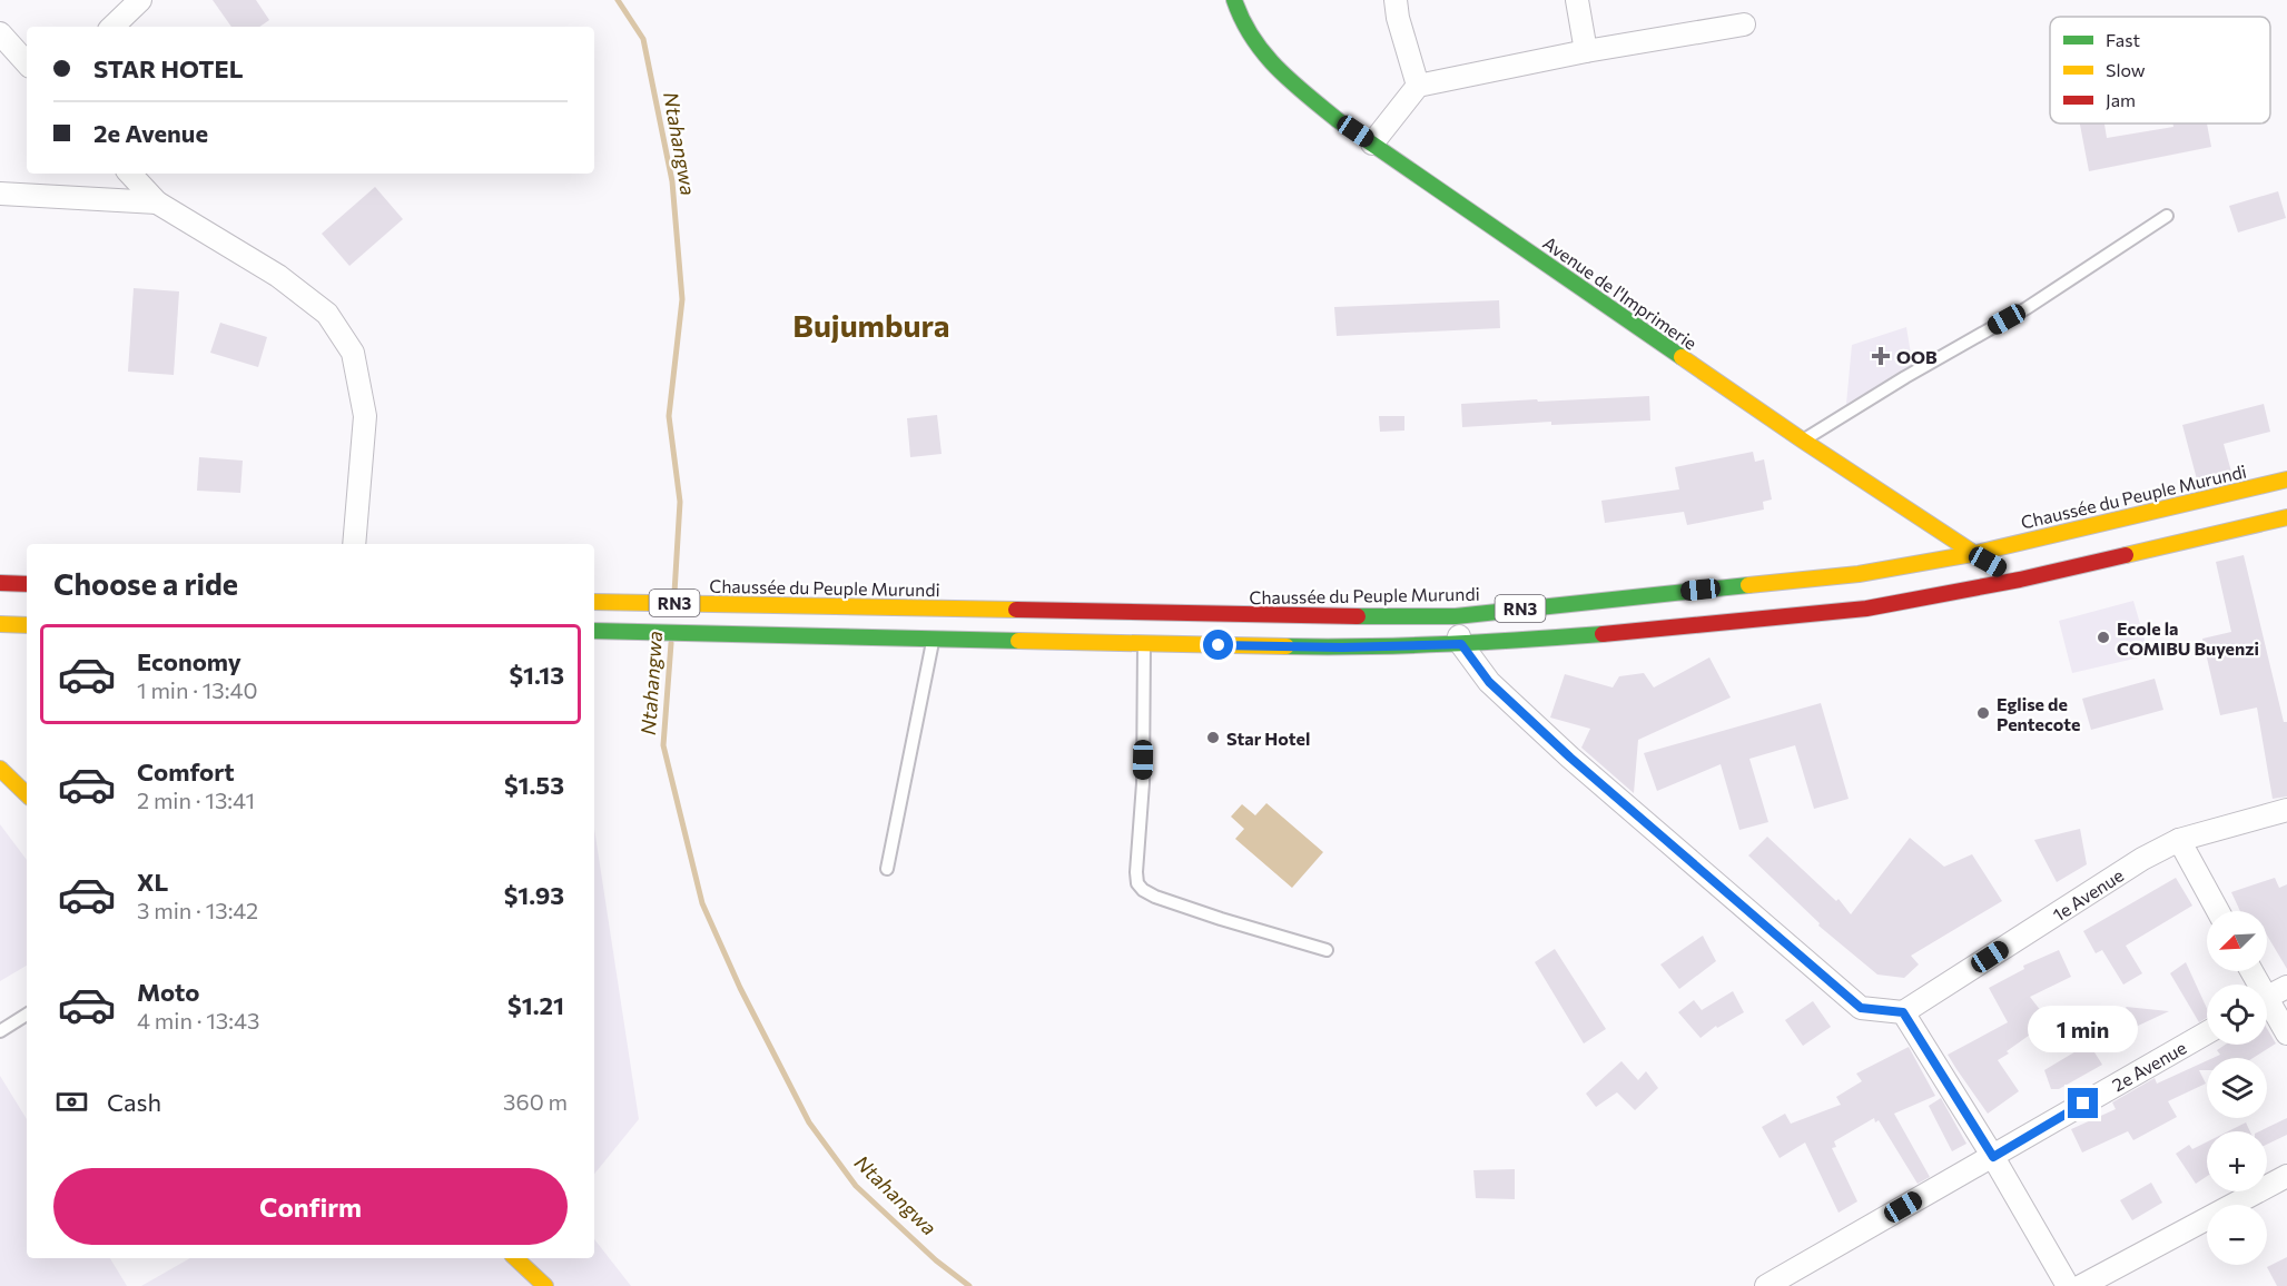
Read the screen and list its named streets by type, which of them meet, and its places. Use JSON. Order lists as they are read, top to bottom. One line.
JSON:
{"streets":{"main road":["Avenue de l'Imprimerie","Chaussée du Peuple Murundi","RN3"],"street":["1e Avenue","2e Avenue"]},"crossings":[["Avenue de l'Imprimerie","Chaussée du Peuple Murundi"],["Avenue de l'Imprimerie","RN3"]],"districts":["Bujumbura"],"water":["Ntahangwa"],"places":{"health":["OOB"],"other":["Ecole la COMIBU Buyenzi","Eglise de Pentecote","Star Hotel"]},"legend":["Fast","Slow","Jam"],"north":"bottom left","page":{"banner":["STAR HOTEL","2e Avenue"],"heading":"Choose a ride","list":[{"name":"Economy","note":"1 min · 13:40","value":"$1.13"},{"name":"Comfort","note":"2 min · 13:41","value":"$1.53"},{"name":"XL","note":"3 min · 13:42","value":"$1.93"},{"name":"Moto","note":"4 min · 13:43","value":"$1.21"}],"map_buttons":["+","−"],"bubble":"1 min","pay":["Cash","360 m"],"buttons":"Confirm"}}
